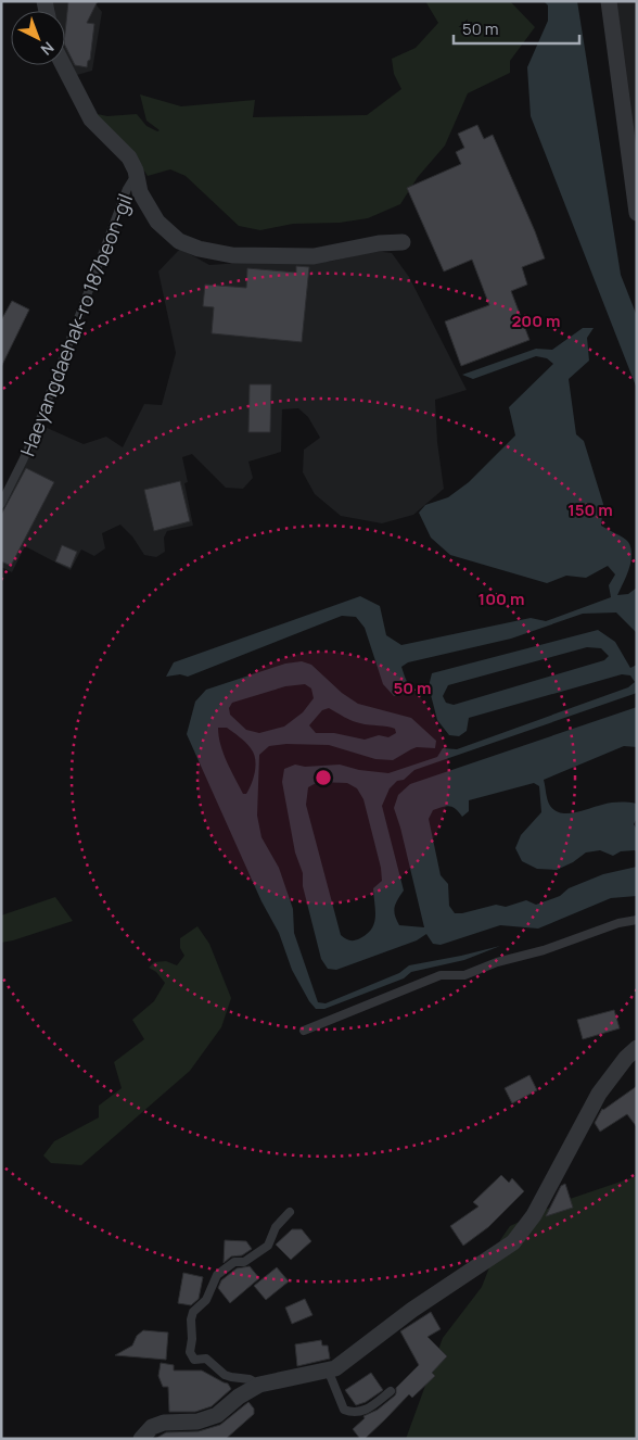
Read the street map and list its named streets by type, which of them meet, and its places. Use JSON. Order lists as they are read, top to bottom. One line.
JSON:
{"streets":{"lane":["Haeyangdaehak-ro 187beon-gil"]},"scale_bar":"50 m","north":"bottom right","rings":["200 m","150 m","100 m","50 m"]}
